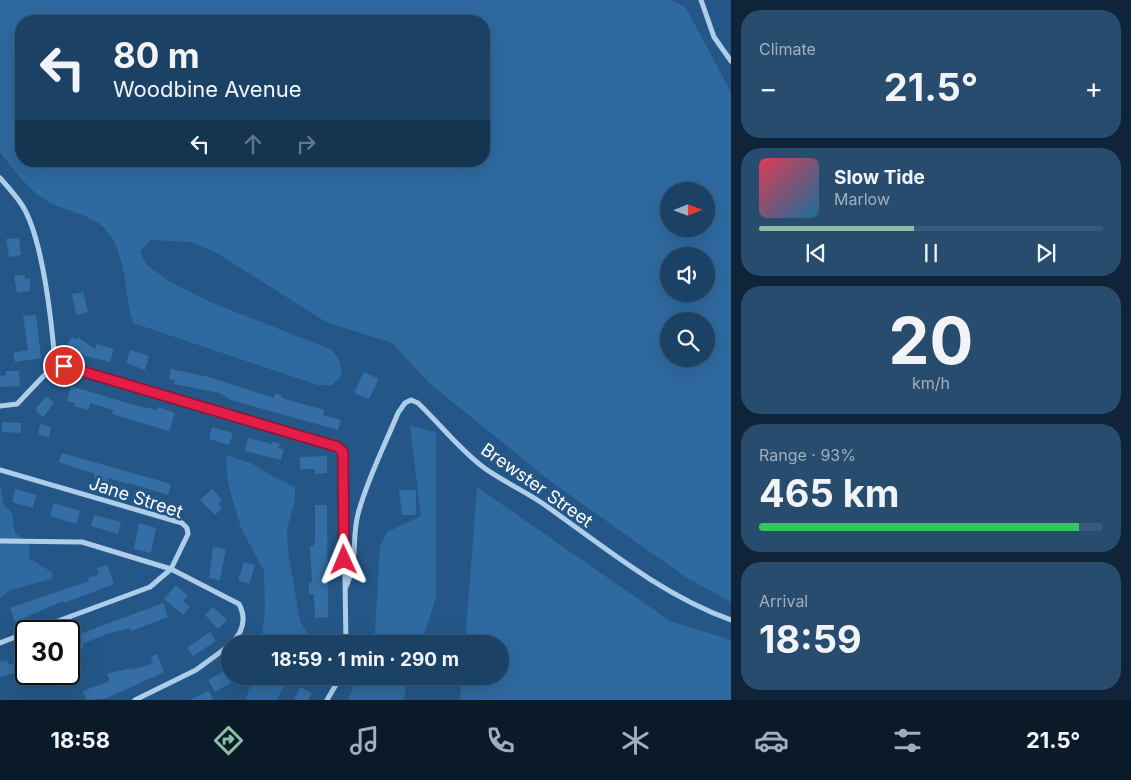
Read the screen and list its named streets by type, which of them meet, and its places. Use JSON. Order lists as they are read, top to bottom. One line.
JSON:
{"streets":{"street":["Brewster Street","Jane Street"]},"north":"right","page":{"tile":["Climate",["20","km/h"],["Range · 93%","465 km"],["Arrival","18:59"]],"turn":["80 m","Woodbine Avenue"],"heat":["−","21.5°","+"],"song":["Slow Tide","Marlow"],"limit":"30","trip":"18:59 · 1 min · 290 m","tabs":["18:58","21.5°"]}}
